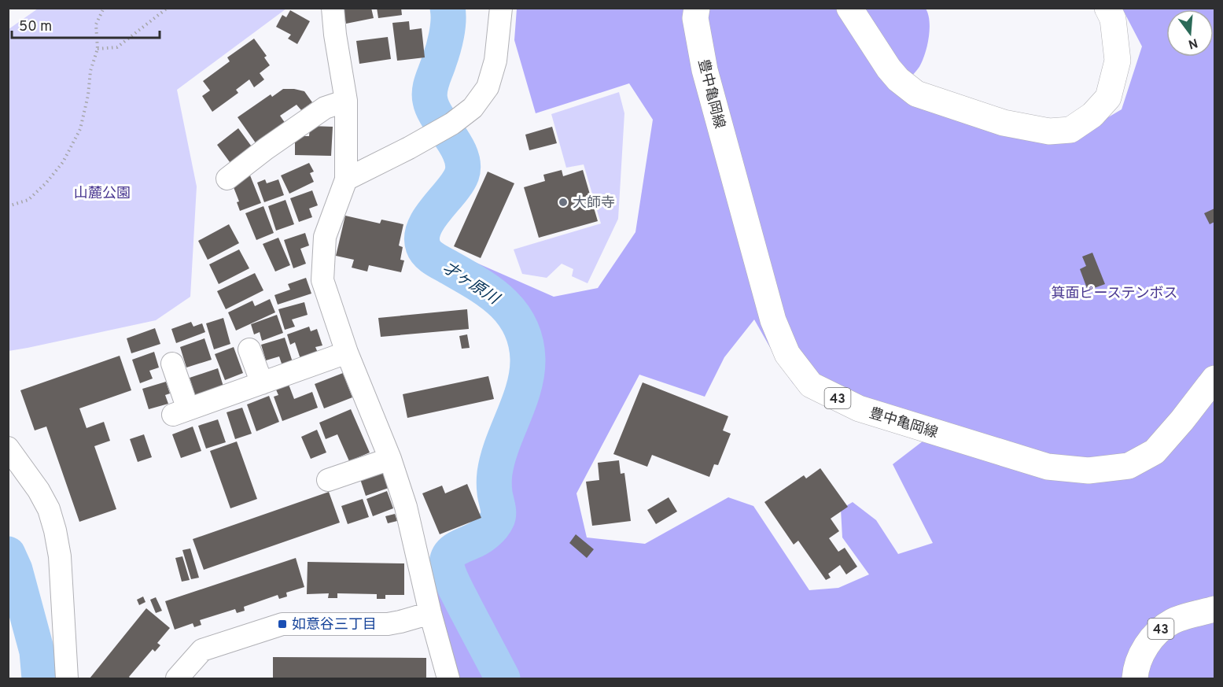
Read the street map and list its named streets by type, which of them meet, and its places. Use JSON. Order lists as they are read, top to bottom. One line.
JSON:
{"streets":{"main road":["豊中亀岡線","43"]},"water":["才ヶ原川"],"parks":["山麓公園","箕面ピーステンボス"],"places":{"other":["大師寺"],"transit":["如意谷三丁目"]},"scale_bar":"50 m","north":"bottom"}
